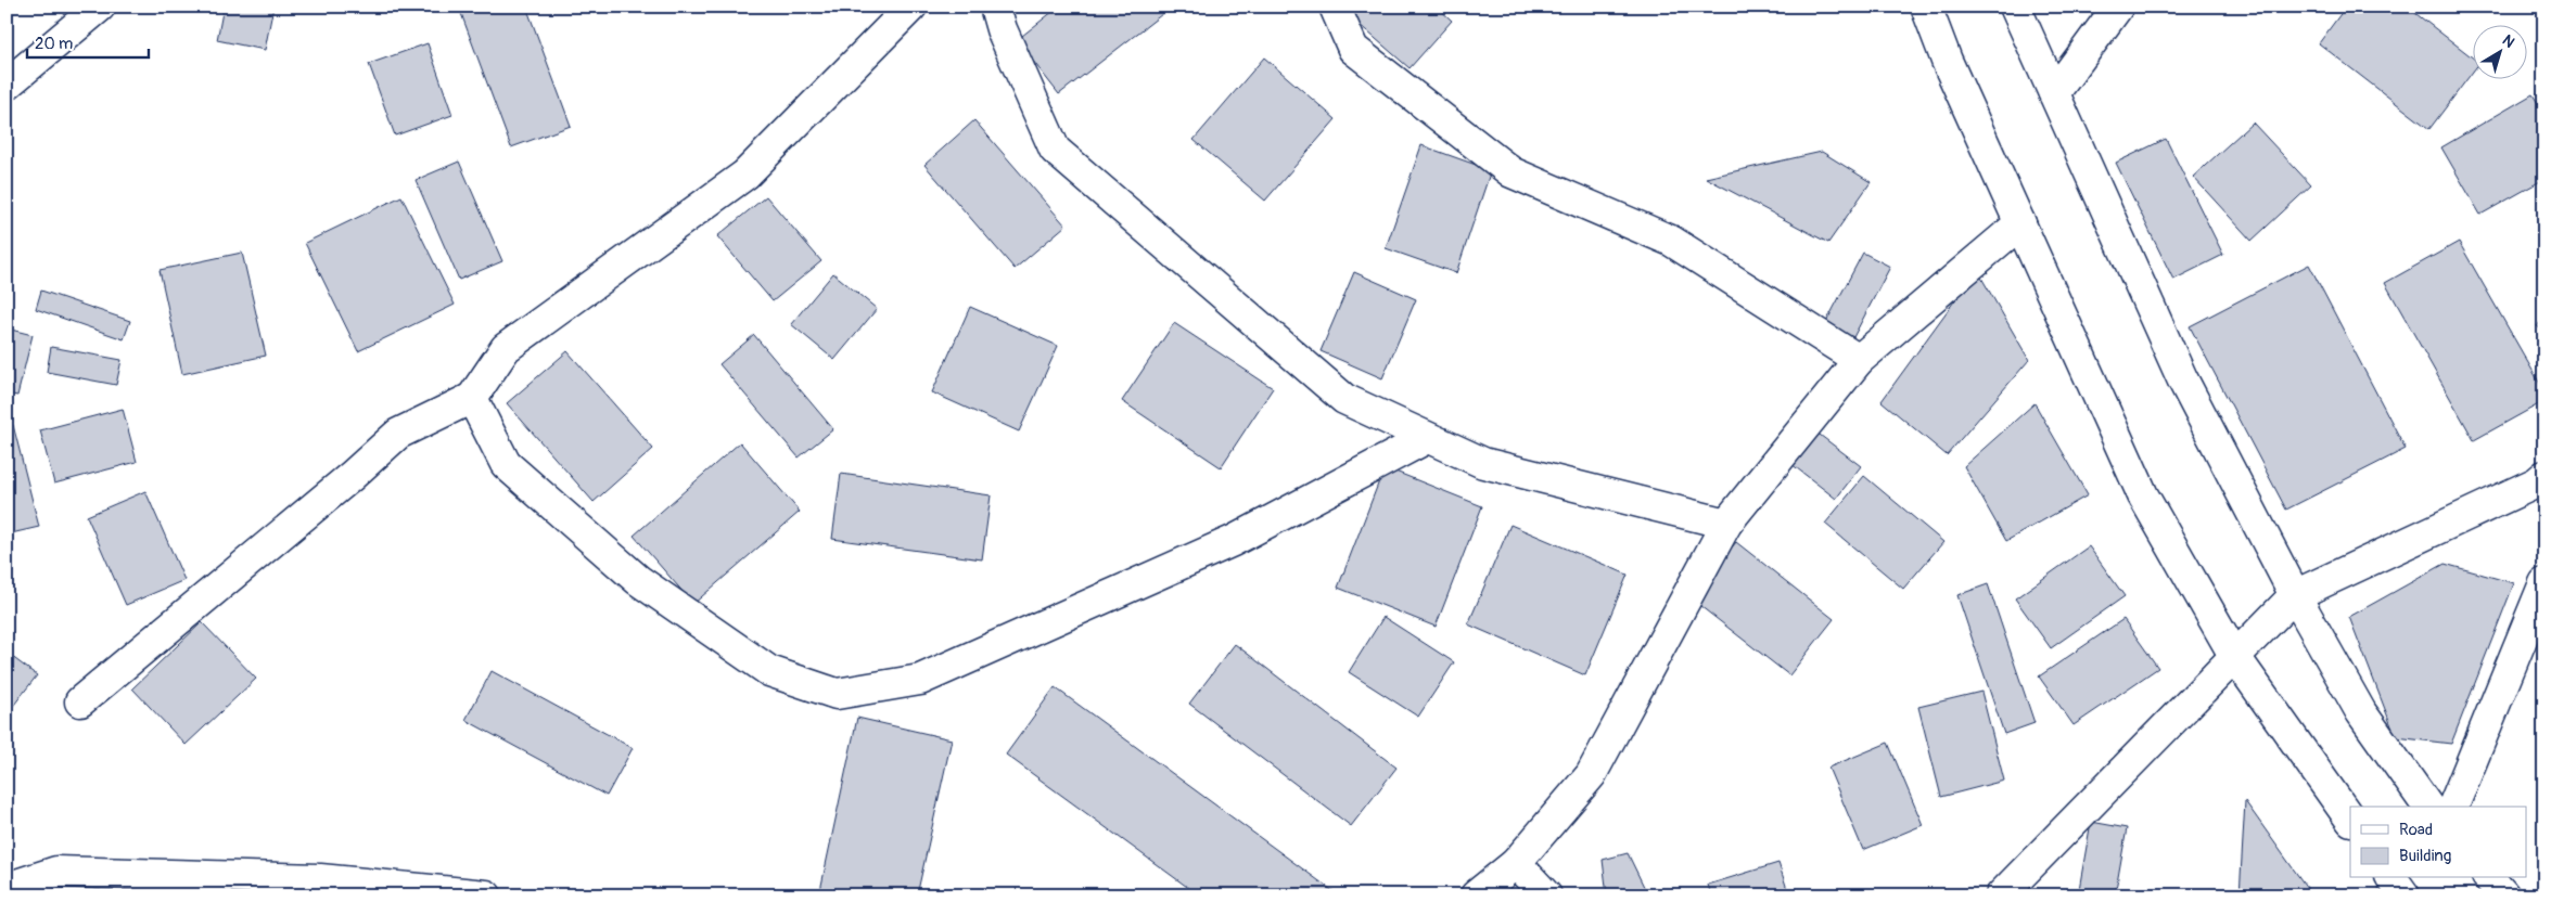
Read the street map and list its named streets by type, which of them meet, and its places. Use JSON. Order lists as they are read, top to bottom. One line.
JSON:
{"legend":["Road","Building"],"scale_bar":"20 m","north":"top right"}
